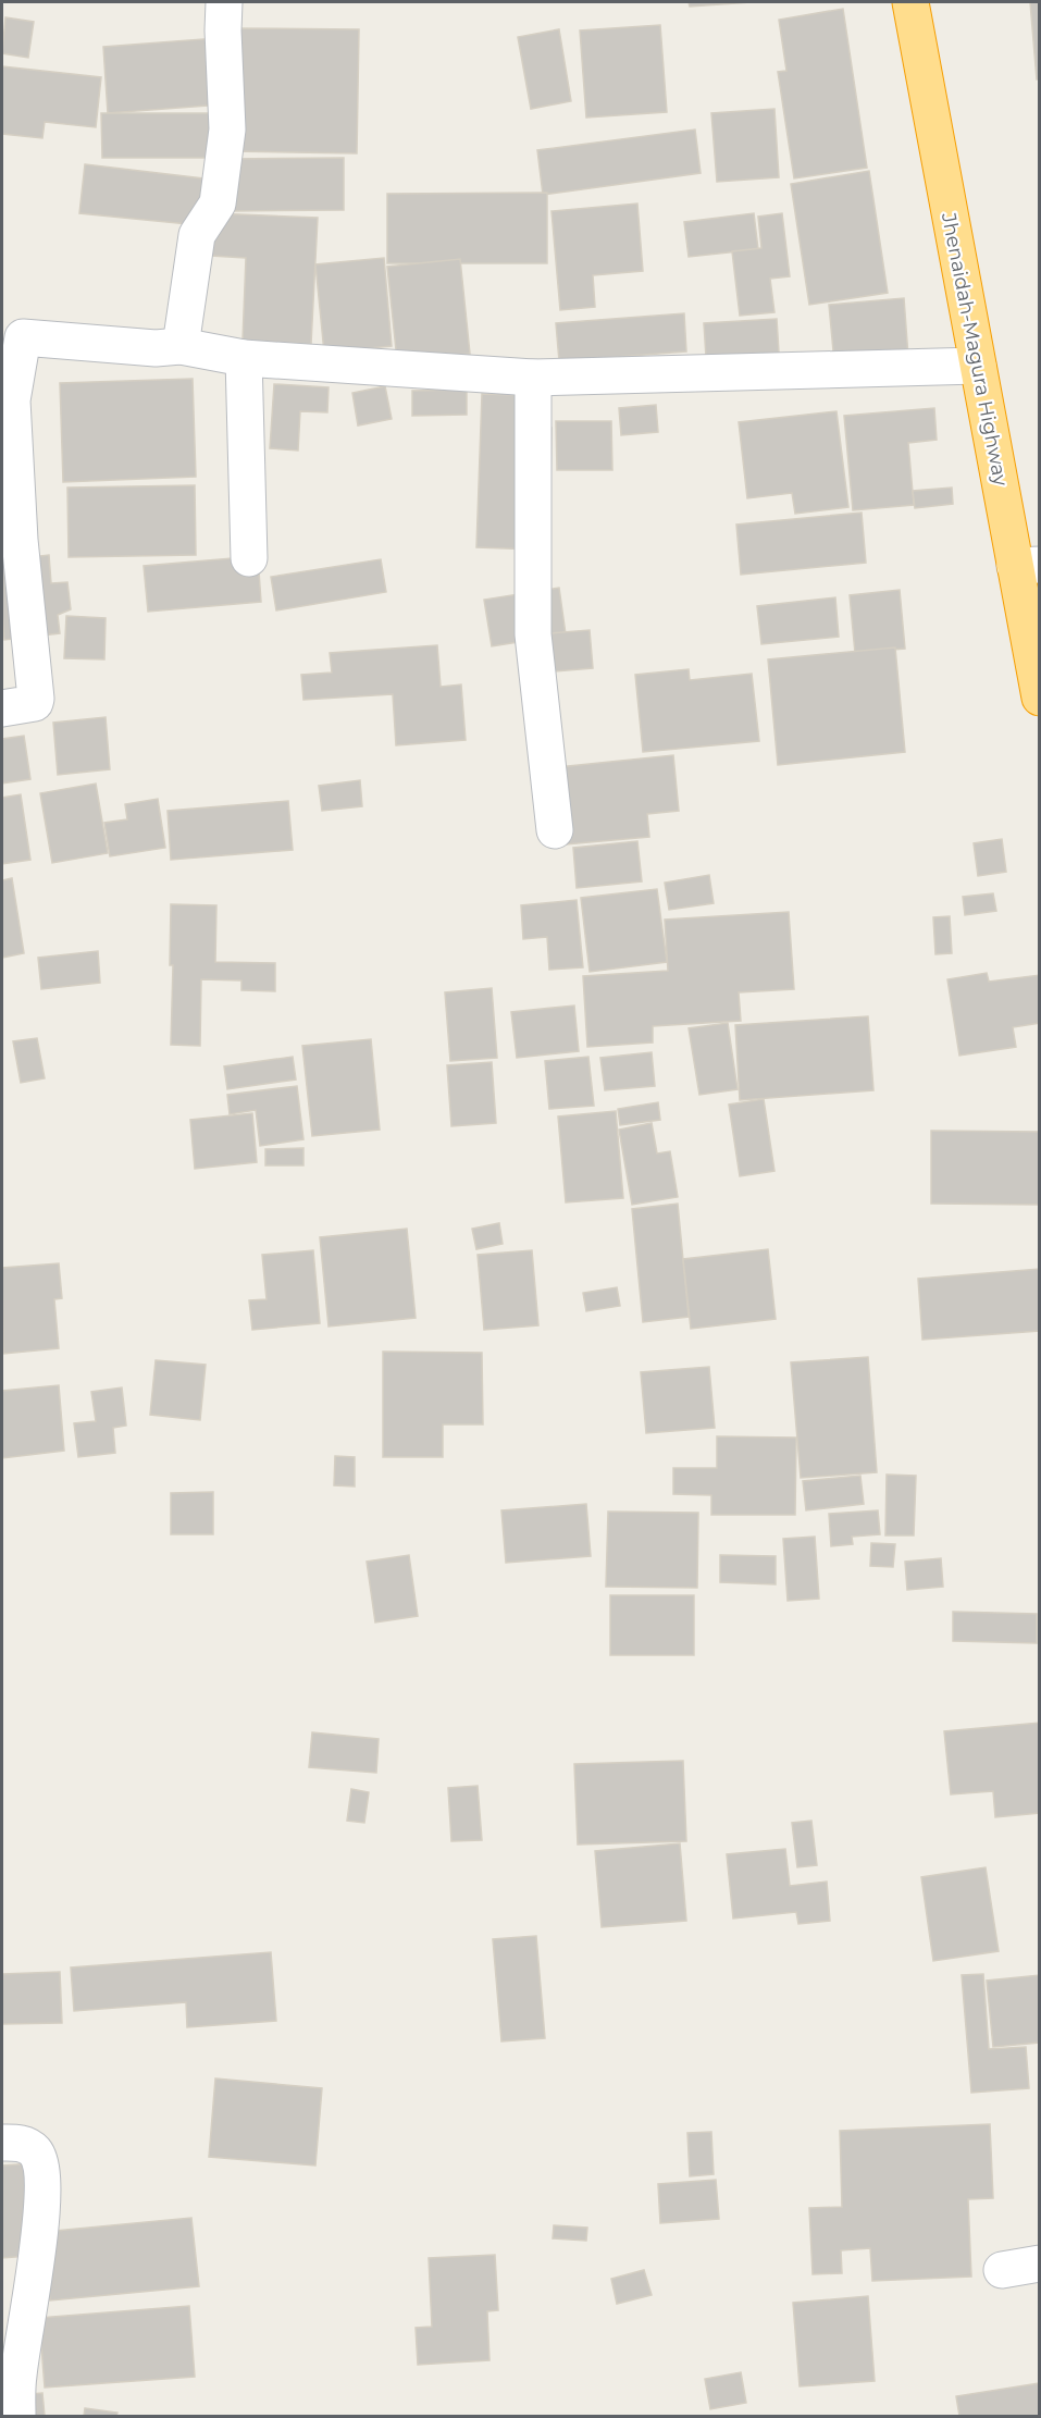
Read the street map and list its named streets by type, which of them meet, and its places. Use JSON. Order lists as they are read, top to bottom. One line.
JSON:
{"streets":{"highway":["Jhenaidah-Magura Highway"]}}
